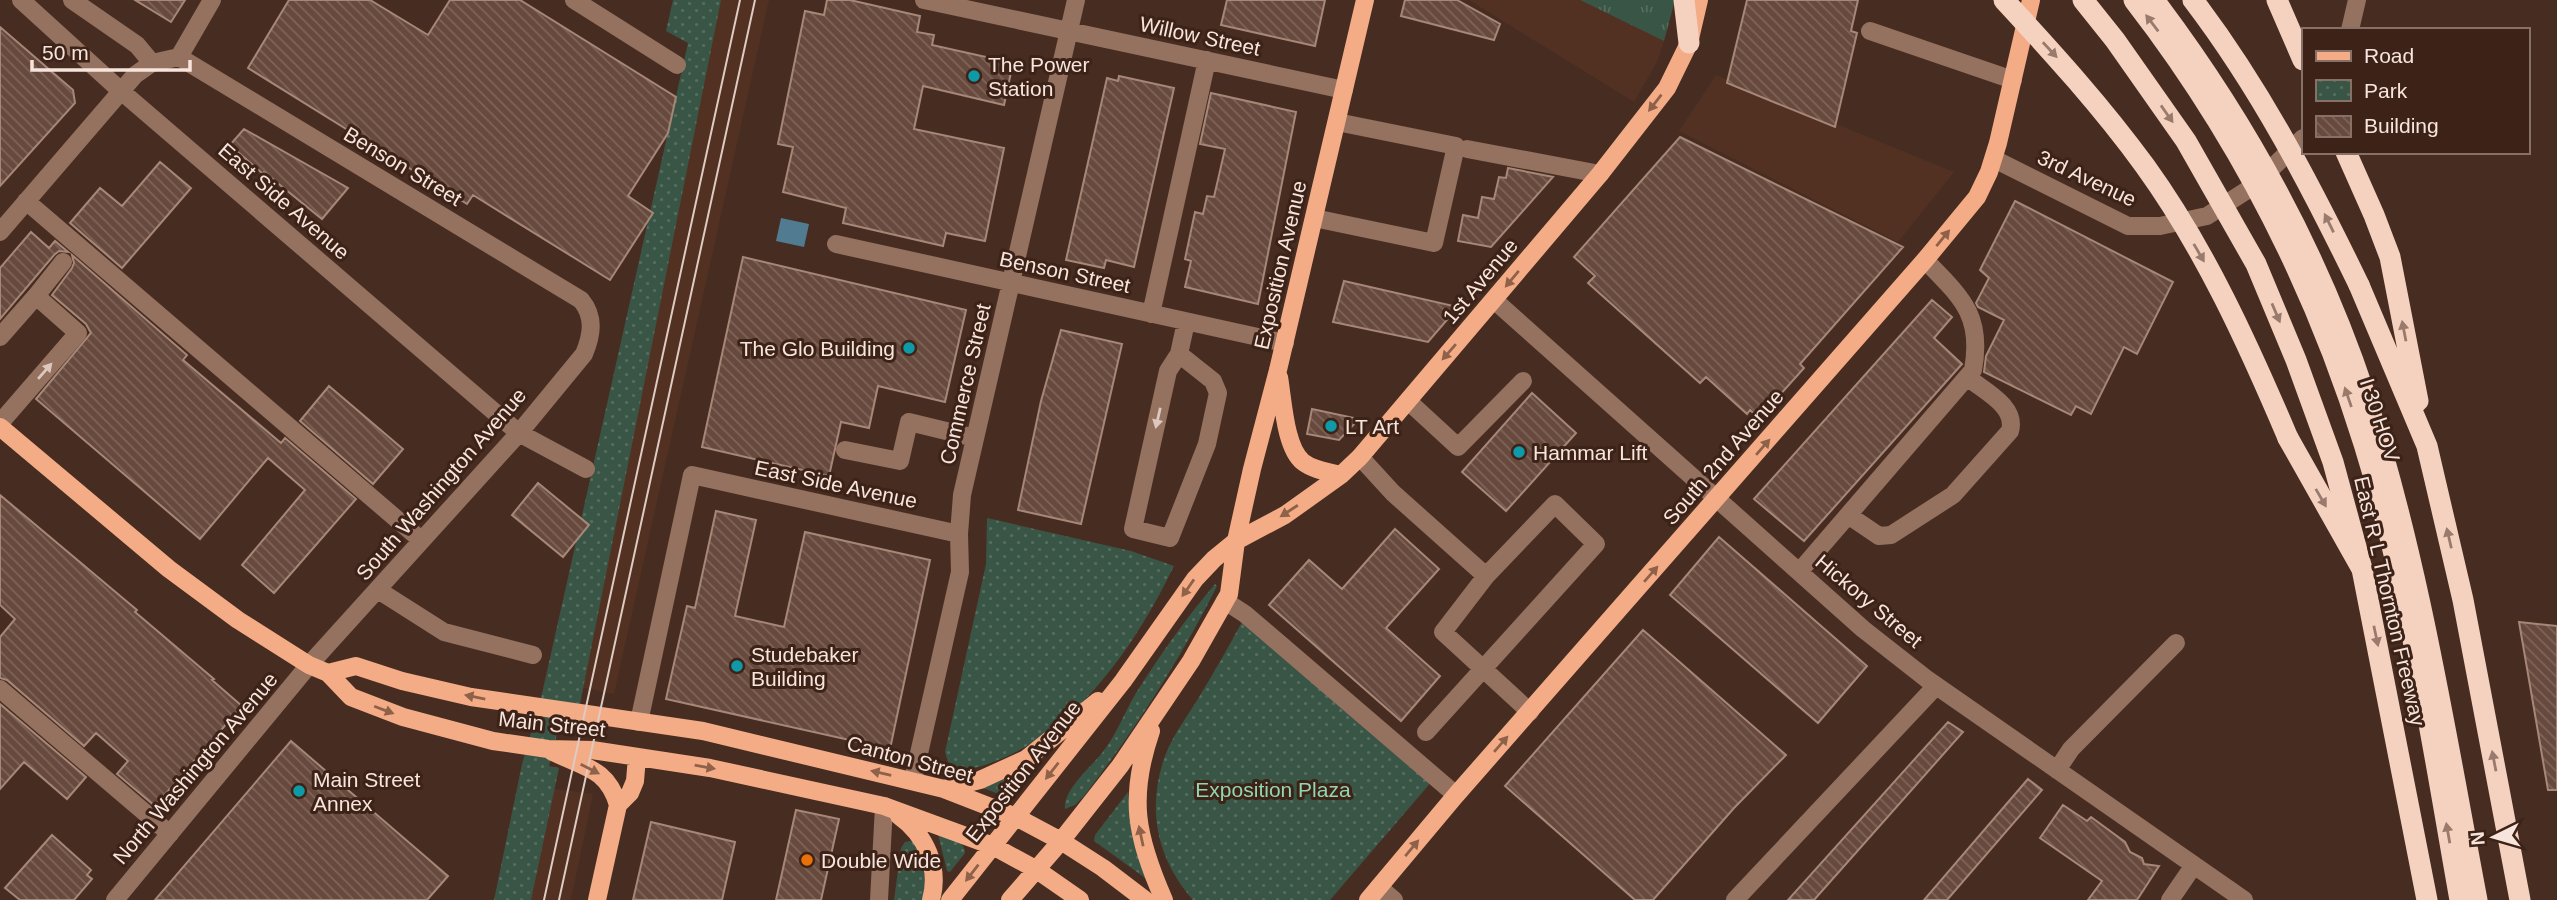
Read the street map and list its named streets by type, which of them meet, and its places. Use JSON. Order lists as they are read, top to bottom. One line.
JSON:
{"streets":{"highway":["I 30 HOV","East R L Thornton Freeway"],"main road":["Exposition Avenue","1st Avenue","South 2nd Avenue","Main Street","Canton Street"],"street":["Willow Street","Benson Street","3rd Avenue","East Side Avenue","Commerce Street","South Washington Avenue","Hickory Street","North Washington Avenue"]},"crossings":[["Willow Street","Exposition Avenue"],["Willow Street","Commerce Street"],["Benson Street","Exposition Avenue"],["Benson Street","Commerce Street"],["Benson Street","South Washington Avenue"],["3rd Avenue","South 2nd Avenue"],["East Side Avenue","Commerce Street"],["East Side Avenue","South Washington Avenue"],["East Side Avenue","Main Street"],["East Side Avenue","Canton Street"],["Exposition Avenue","1st Avenue"],["Exposition Avenue","Canton Street"],["1st Avenue","Hickory Street"],["Commerce Street","Canton Street"],["South 2nd Avenue","Hickory Street"],["South Washington Avenue","Main Street"],["South Washington Avenue","North Washington Avenue"],["Main Street","Canton Street"],["Main Street","North Washington Avenue"]],"one_way":["1st Avenue","South 2nd Avenue"],"parks":["Exposition Plaza"],"places":["The Power Station","The Glo Building","LT Art","Hammar Lift","Studebaker Building","Main Street Annex","Double Wide"],"legend":["Road","Park","Building"],"scale_bar":"50 m","north":"left"}
